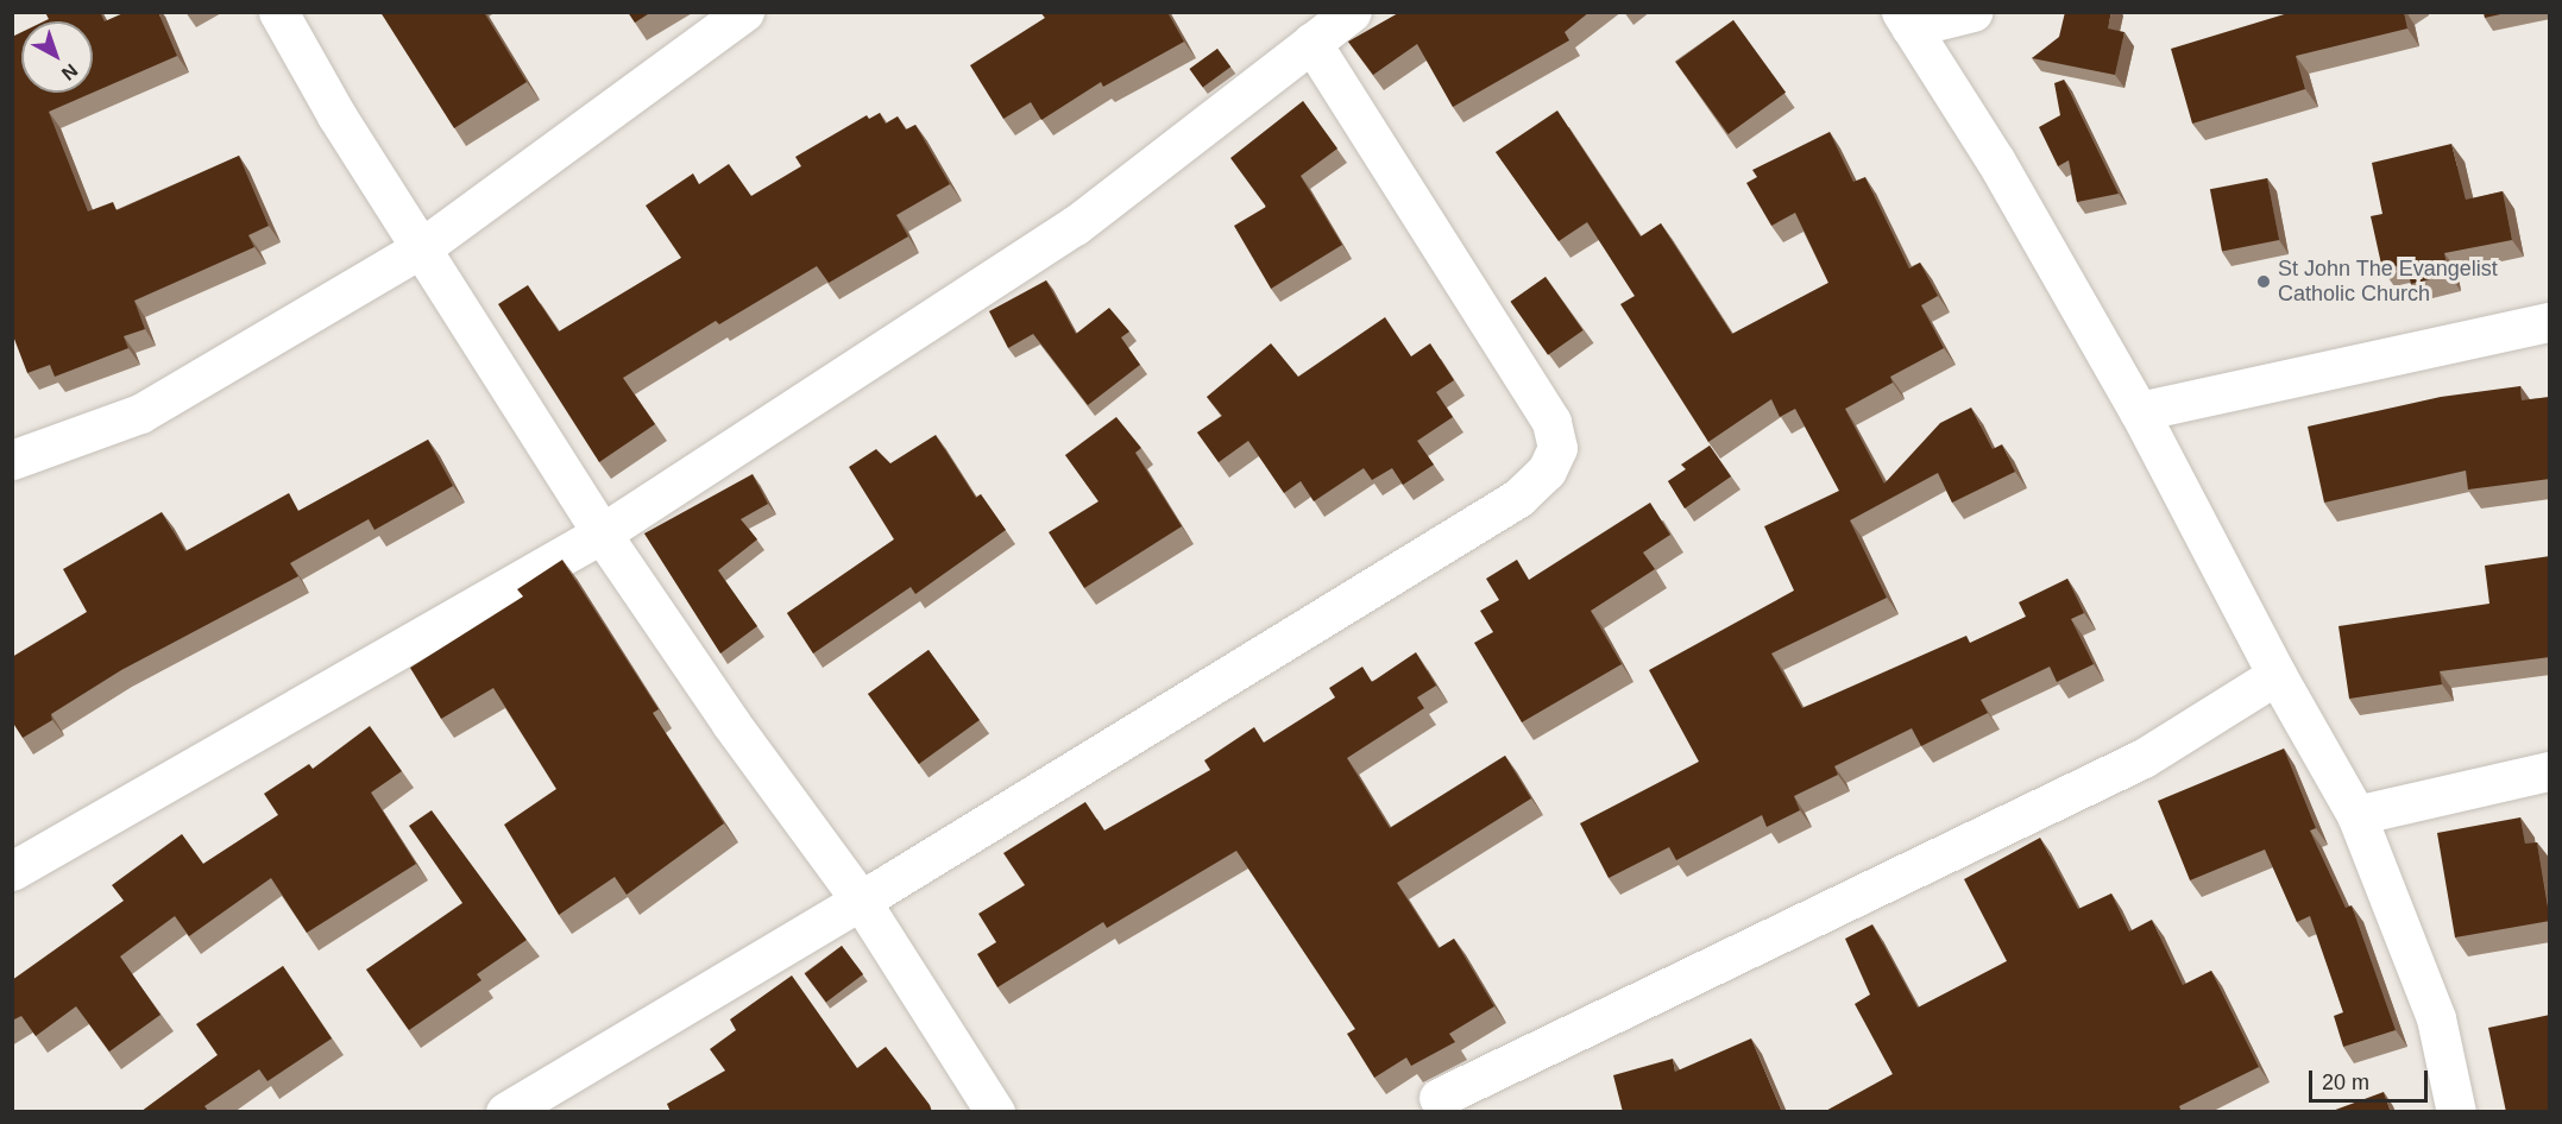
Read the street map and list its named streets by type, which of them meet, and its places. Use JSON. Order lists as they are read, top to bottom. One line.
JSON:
{"places":["St John The Evangelist Catholic Church"],"scale_bar":"20 m","north":"bottom right"}
